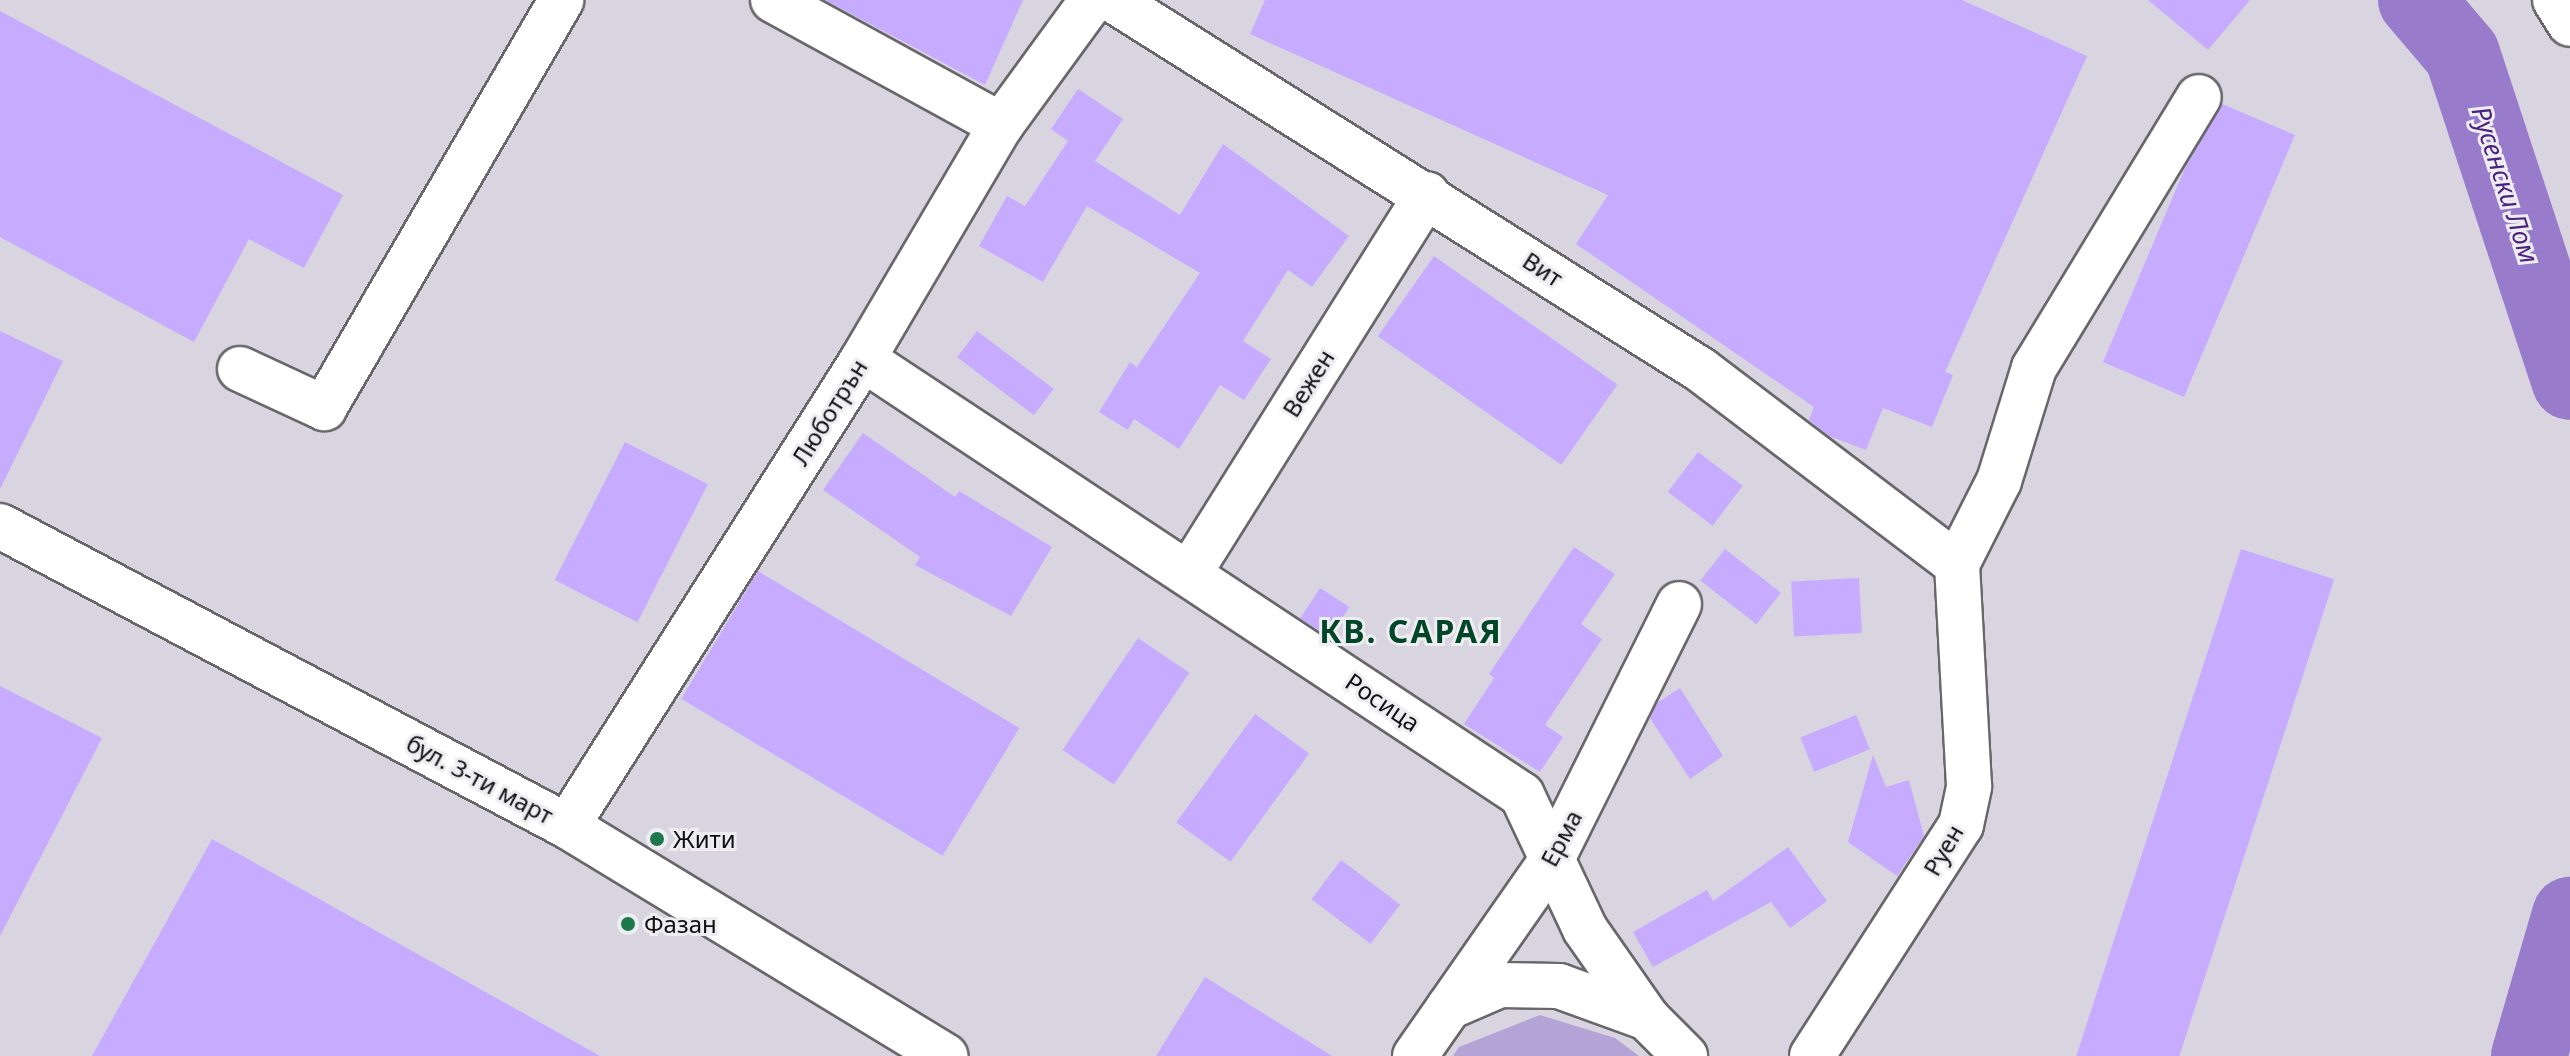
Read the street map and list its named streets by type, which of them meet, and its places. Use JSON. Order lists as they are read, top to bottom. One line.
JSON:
{"streets":{"street":["Вит","Вежен","Люботрън","Росица","бул. 3-ти март","Ерма","Руен"]},"crossings":[["Вит","Вежен"],["Вит","Руен"],["Вежен","Росица"],["Люботрън","Росица"],["Люботрън","бул. 3-ти март"],["Росица","Ерма"]],"districts":["КВ. САРАЯ"],"water":["Русенски Лом"],"places":["Жити","Фазан"]}
